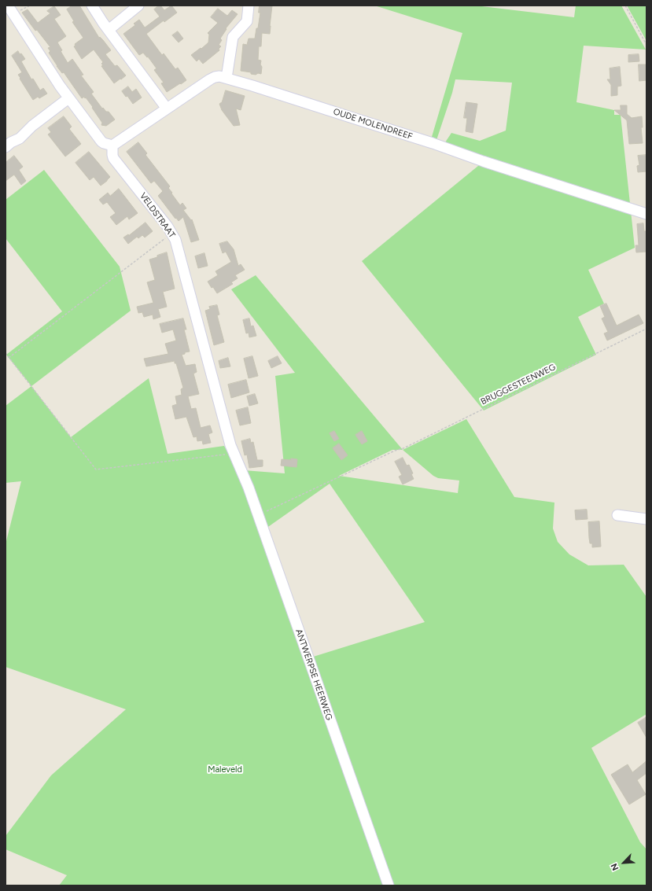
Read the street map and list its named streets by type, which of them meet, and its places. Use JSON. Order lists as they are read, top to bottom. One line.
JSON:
{"streets":{"street":["OUDE MOLENDREEF","VELDSTRAAT","ANTWERPSE HEERWEG"],"path":["BRUGGESTEENWEG"]},"crossings":[["OUDE MOLENDREEF","VELDSTRAAT"],["VELDSTRAAT","ANTWERPSE HEERWEG"],["BRUGGESTEENWEG","ANTWERPSE HEERWEG"]],"parks":["Maleveld"],"north":"bottom left"}
